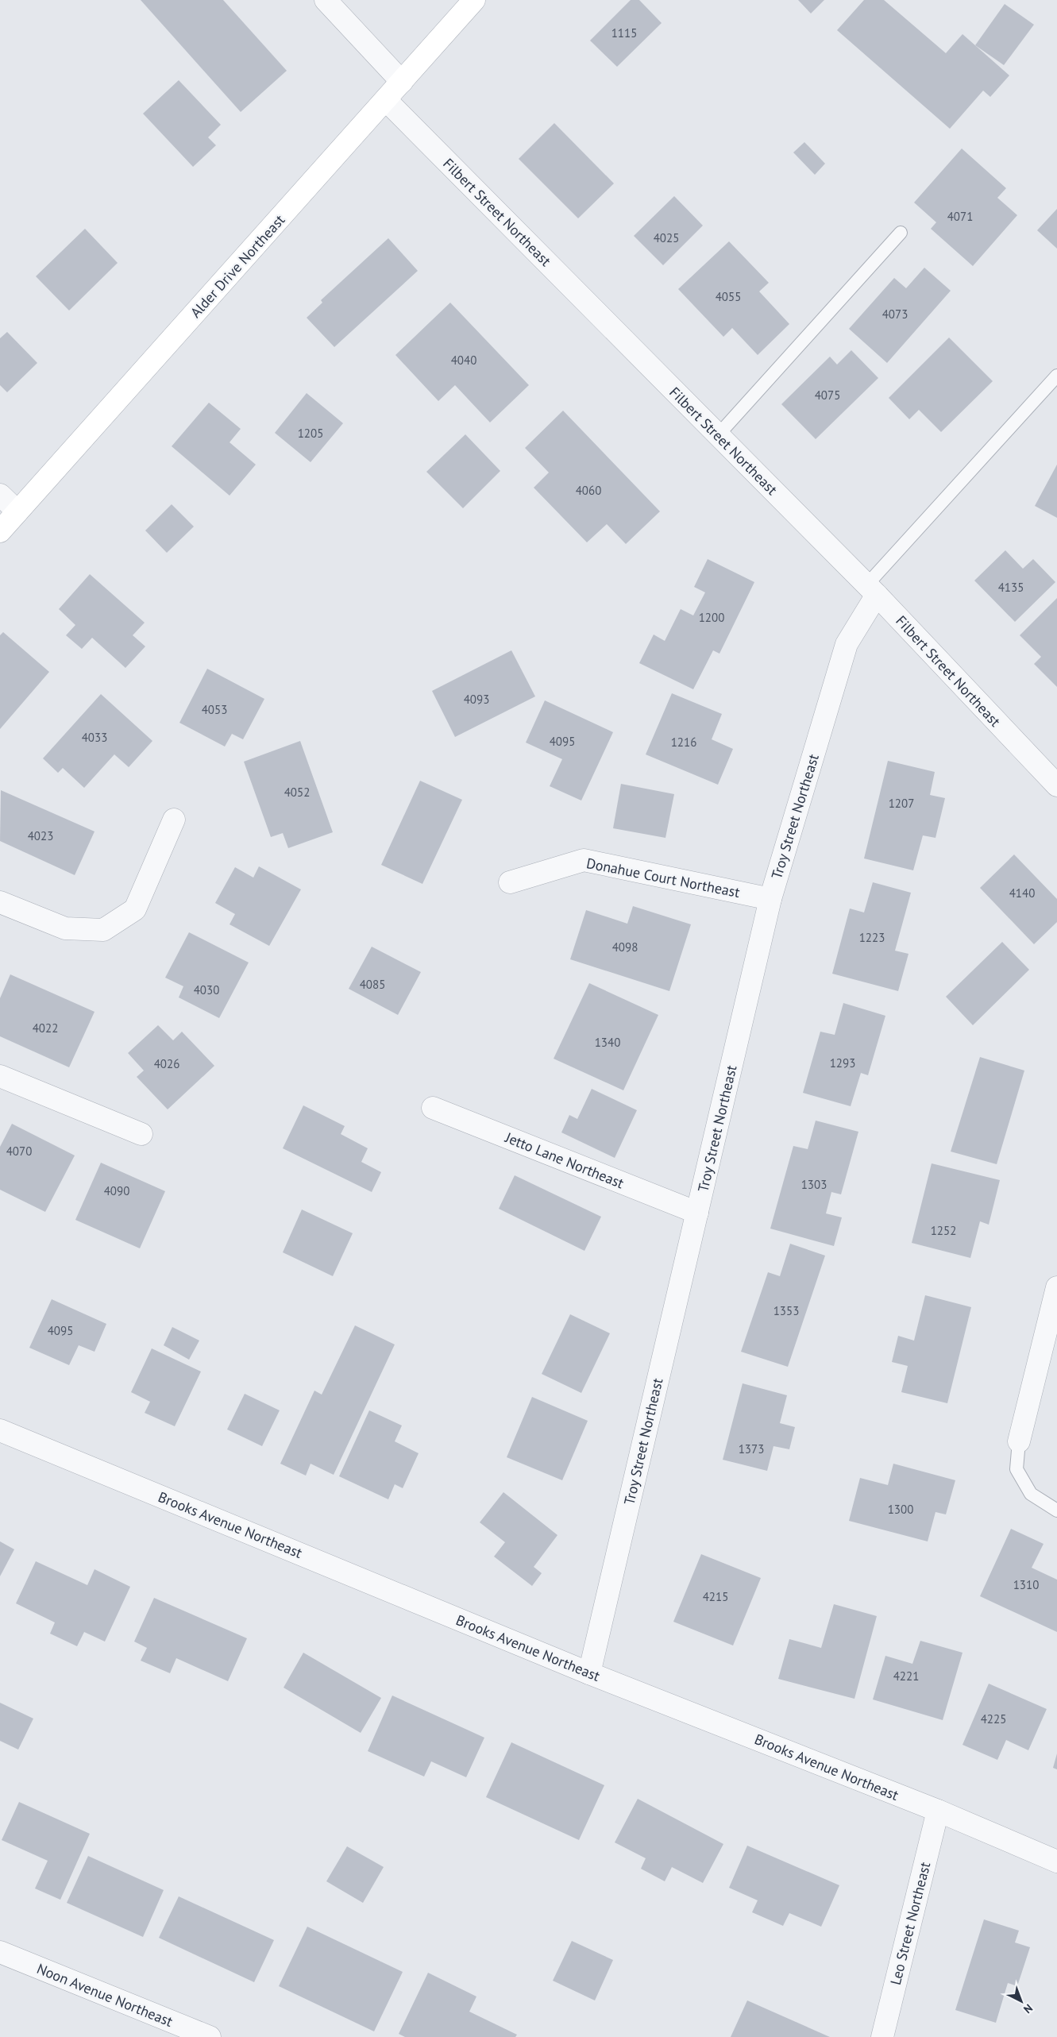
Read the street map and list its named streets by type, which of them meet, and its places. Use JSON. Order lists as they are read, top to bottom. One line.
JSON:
{"streets":{"street":["Filbert Street Northeast","Alder Drive Northeast","Troy Street Northeast","Donahue Court Northeast","Jetto Lane Northeast","Brooks Avenue Northeast","Leo Street Northeast","Noon Avenue Northeast"]},"crossings":[["Filbert Street Northeast","Alder Drive Northeast"],["Filbert Street Northeast","Troy Street Northeast"],["Troy Street Northeast","Donahue Court Northeast"],["Troy Street Northeast","Jetto Lane Northeast"],["Troy Street Northeast","Brooks Avenue Northeast"],["Brooks Avenue Northeast","Leo Street Northeast"]],"house_numbers":["1115","4071","4025","4055","4073","4040","4075","1205","4060","4135","1200","4093","4053","4033","4095","1216","4052","1207","4023","4140","1223","4098","4085","4030","4022","1340","1293","4026","4070","1303","4090","1252","1353","4095","1373","1300","1310","4215","4221","4225"],"north":"bottom right"}
